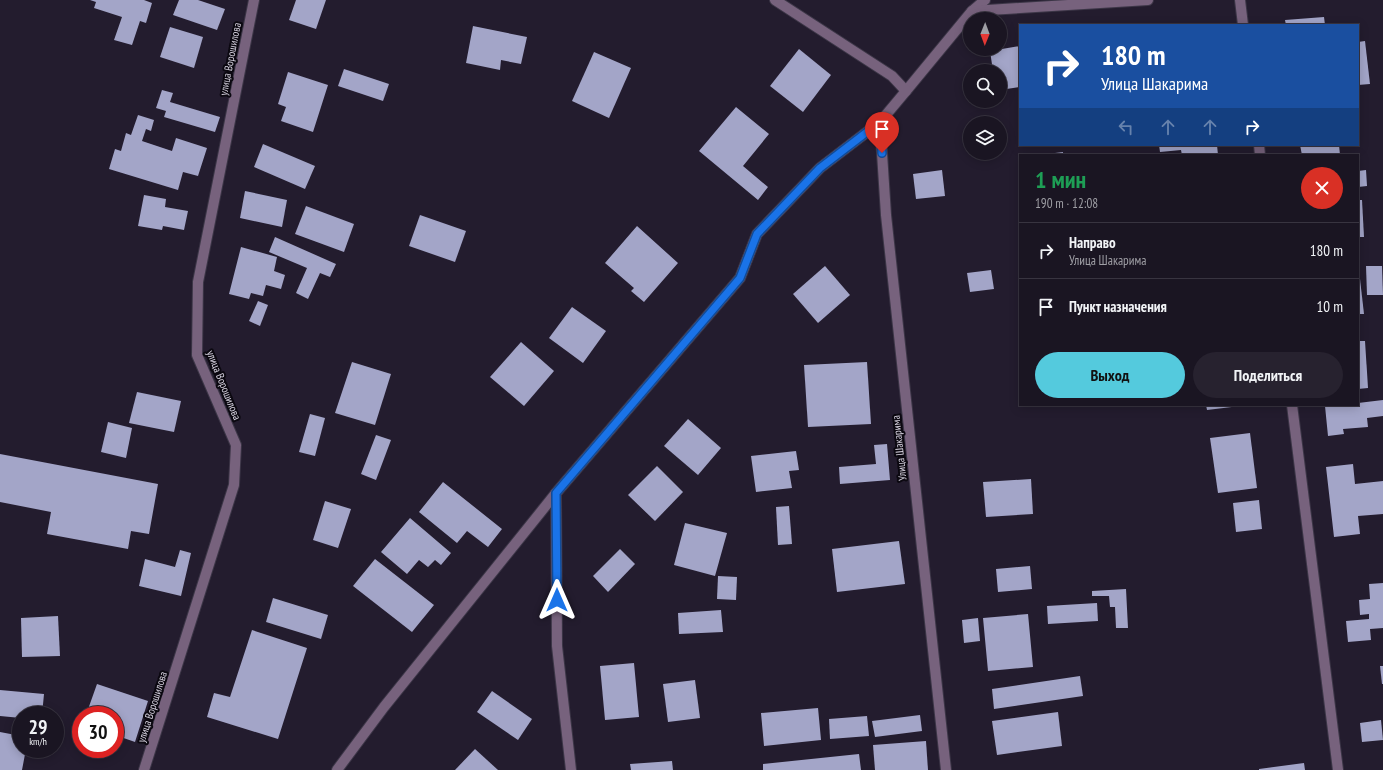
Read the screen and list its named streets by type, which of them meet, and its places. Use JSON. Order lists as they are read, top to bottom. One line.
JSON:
{"streets":{"street":["улица Ворошилова","Улица Шакарима"]},"north":"bottom","page":{"turn":["180 m","Улица Шакарима"],"heading":["1 мин","190 m · 12:08"],"list":[{"name":"Направо","note":"Улица Шакарима","value":"180 m"},{"name":"Пункт назначения","value":"10 m"}],"buttons":["Выход","Поделиться"],"speed":"29 km/h","limit":"30"}}
